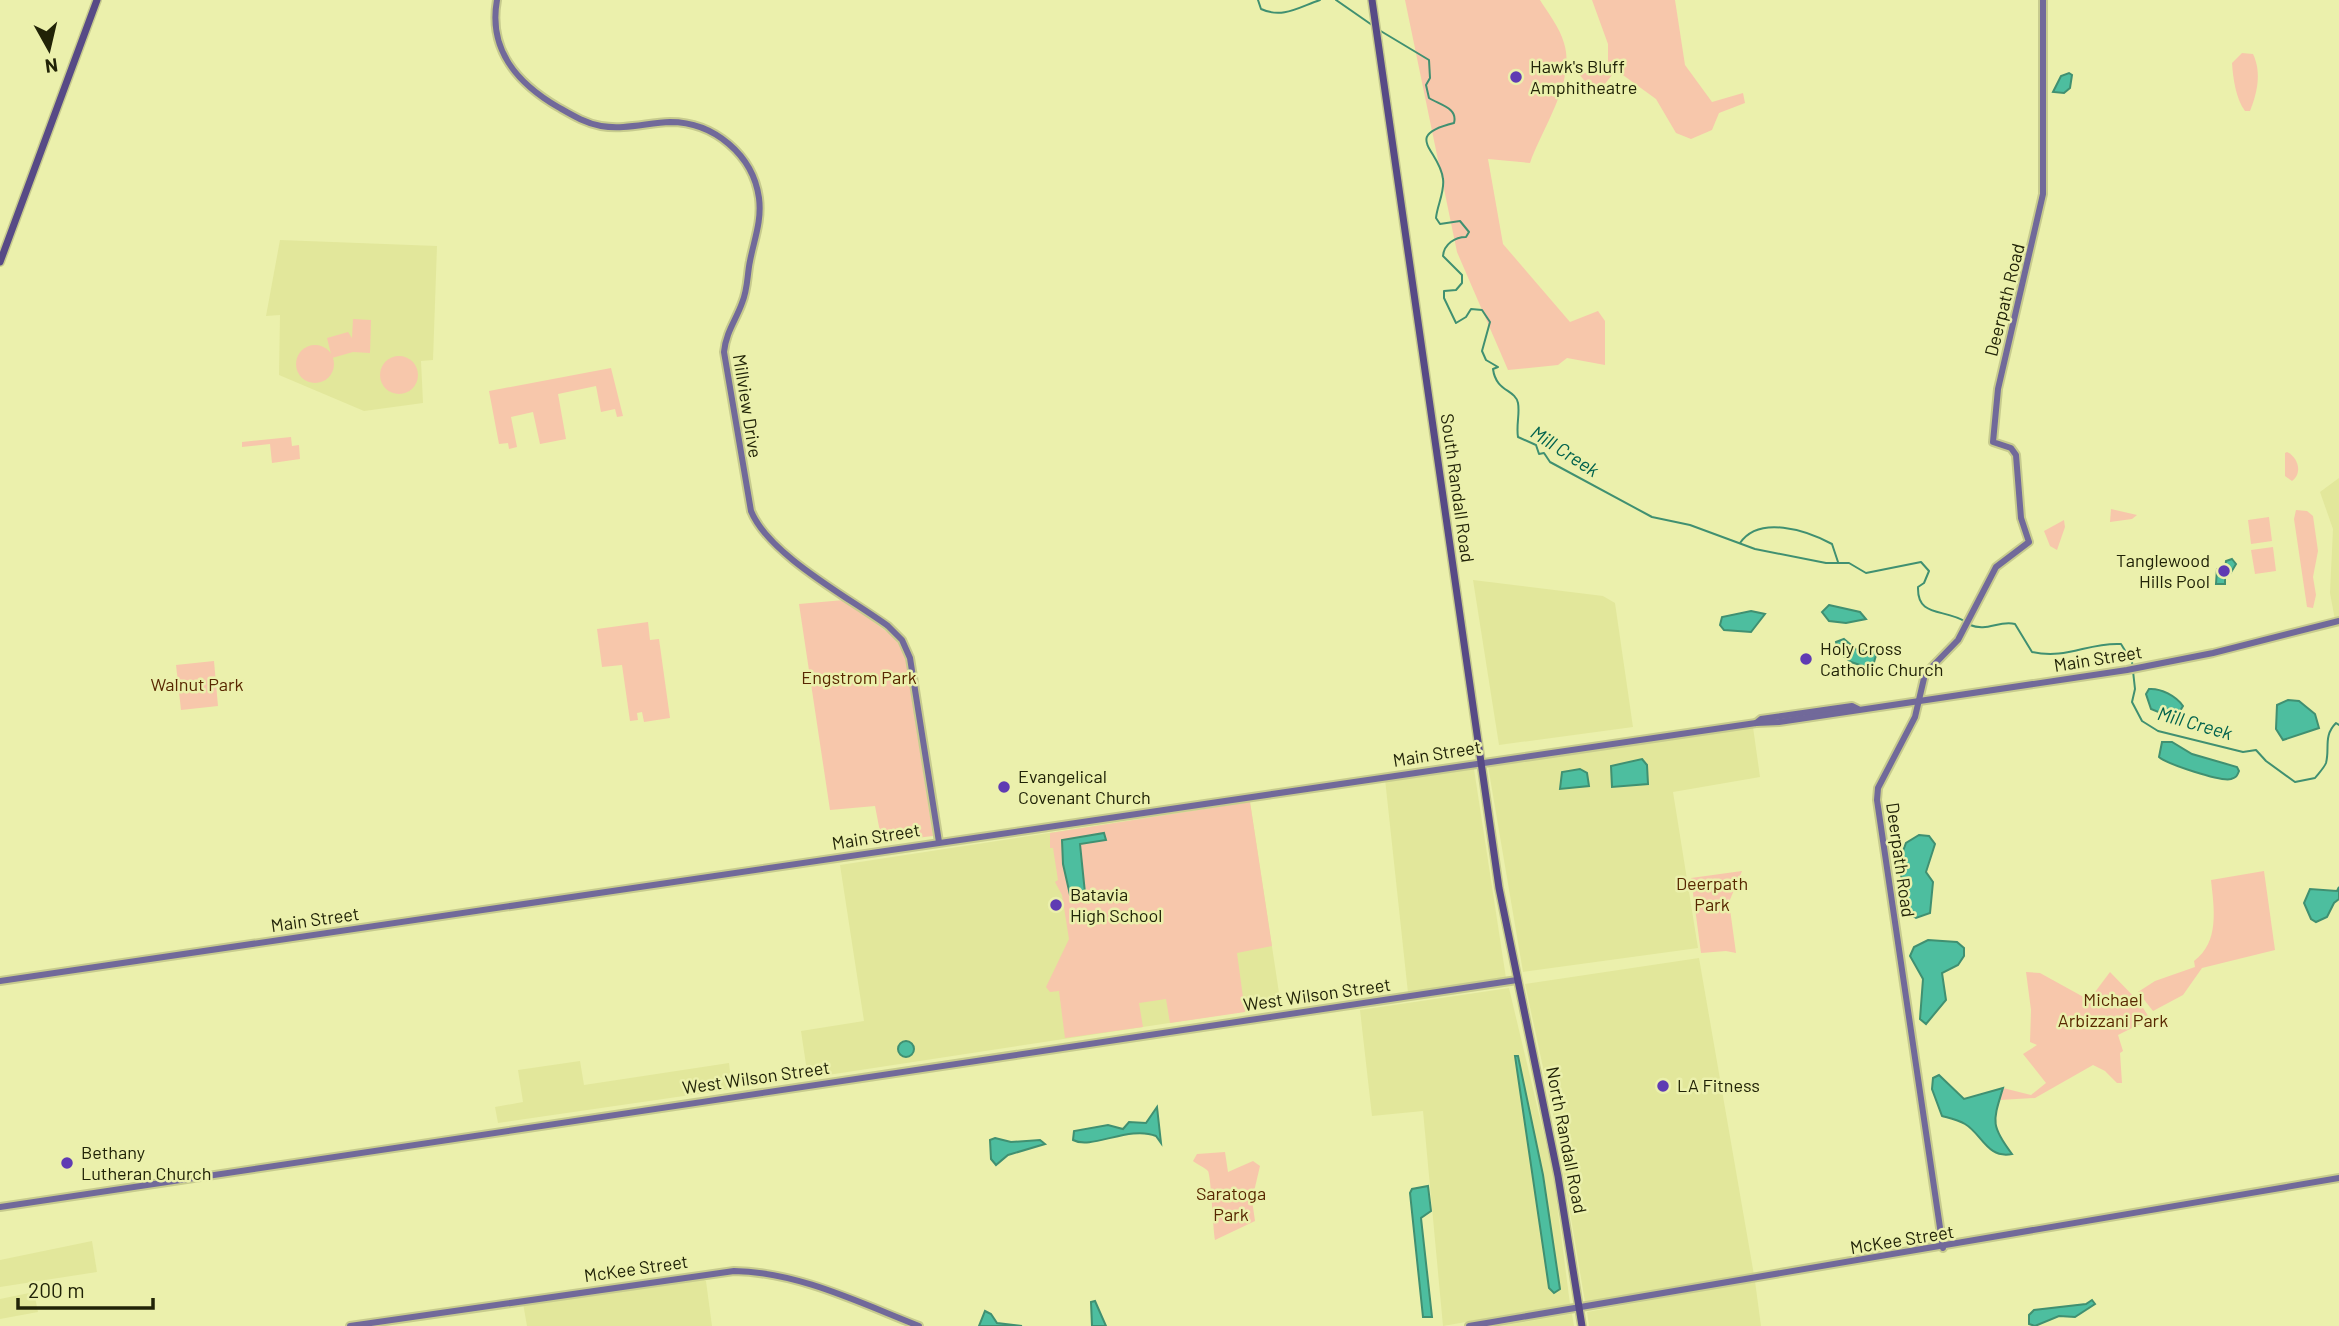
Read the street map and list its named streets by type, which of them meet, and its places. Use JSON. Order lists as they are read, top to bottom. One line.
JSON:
{"streets":{"main road":["Deerpath Road","Millview Drive","South Randall Road","Main Street","West Wilson Street","North Randall Road","McKee Street"]},"crossings":[["Deerpath Road","Main Street"],["Deerpath Road","McKee Street"],["Millview Drive","Main Street"],["South Randall Road","Main Street"],["South Randall Road","West Wilson Street"],["South Randall Road","North Randall Road"],["West Wilson Street","North Randall Road"],["North Randall Road","McKee Street"]],"water":["Mill Creek"],"parks":["Engstrom Park","Walnut Park","Deerpath Park","Michael Arbizzani Park","Saratoga Park"],"places":["Hawk's Bluff Amphitheatre","Tanglewood Hills Pool","Holy Cross Catholic Church","Evangelical Covenant Church","Batavia High School","LA Fitness","Bethany Lutheran Church"],"scale_bar":"200 m","north":"bottom"}
